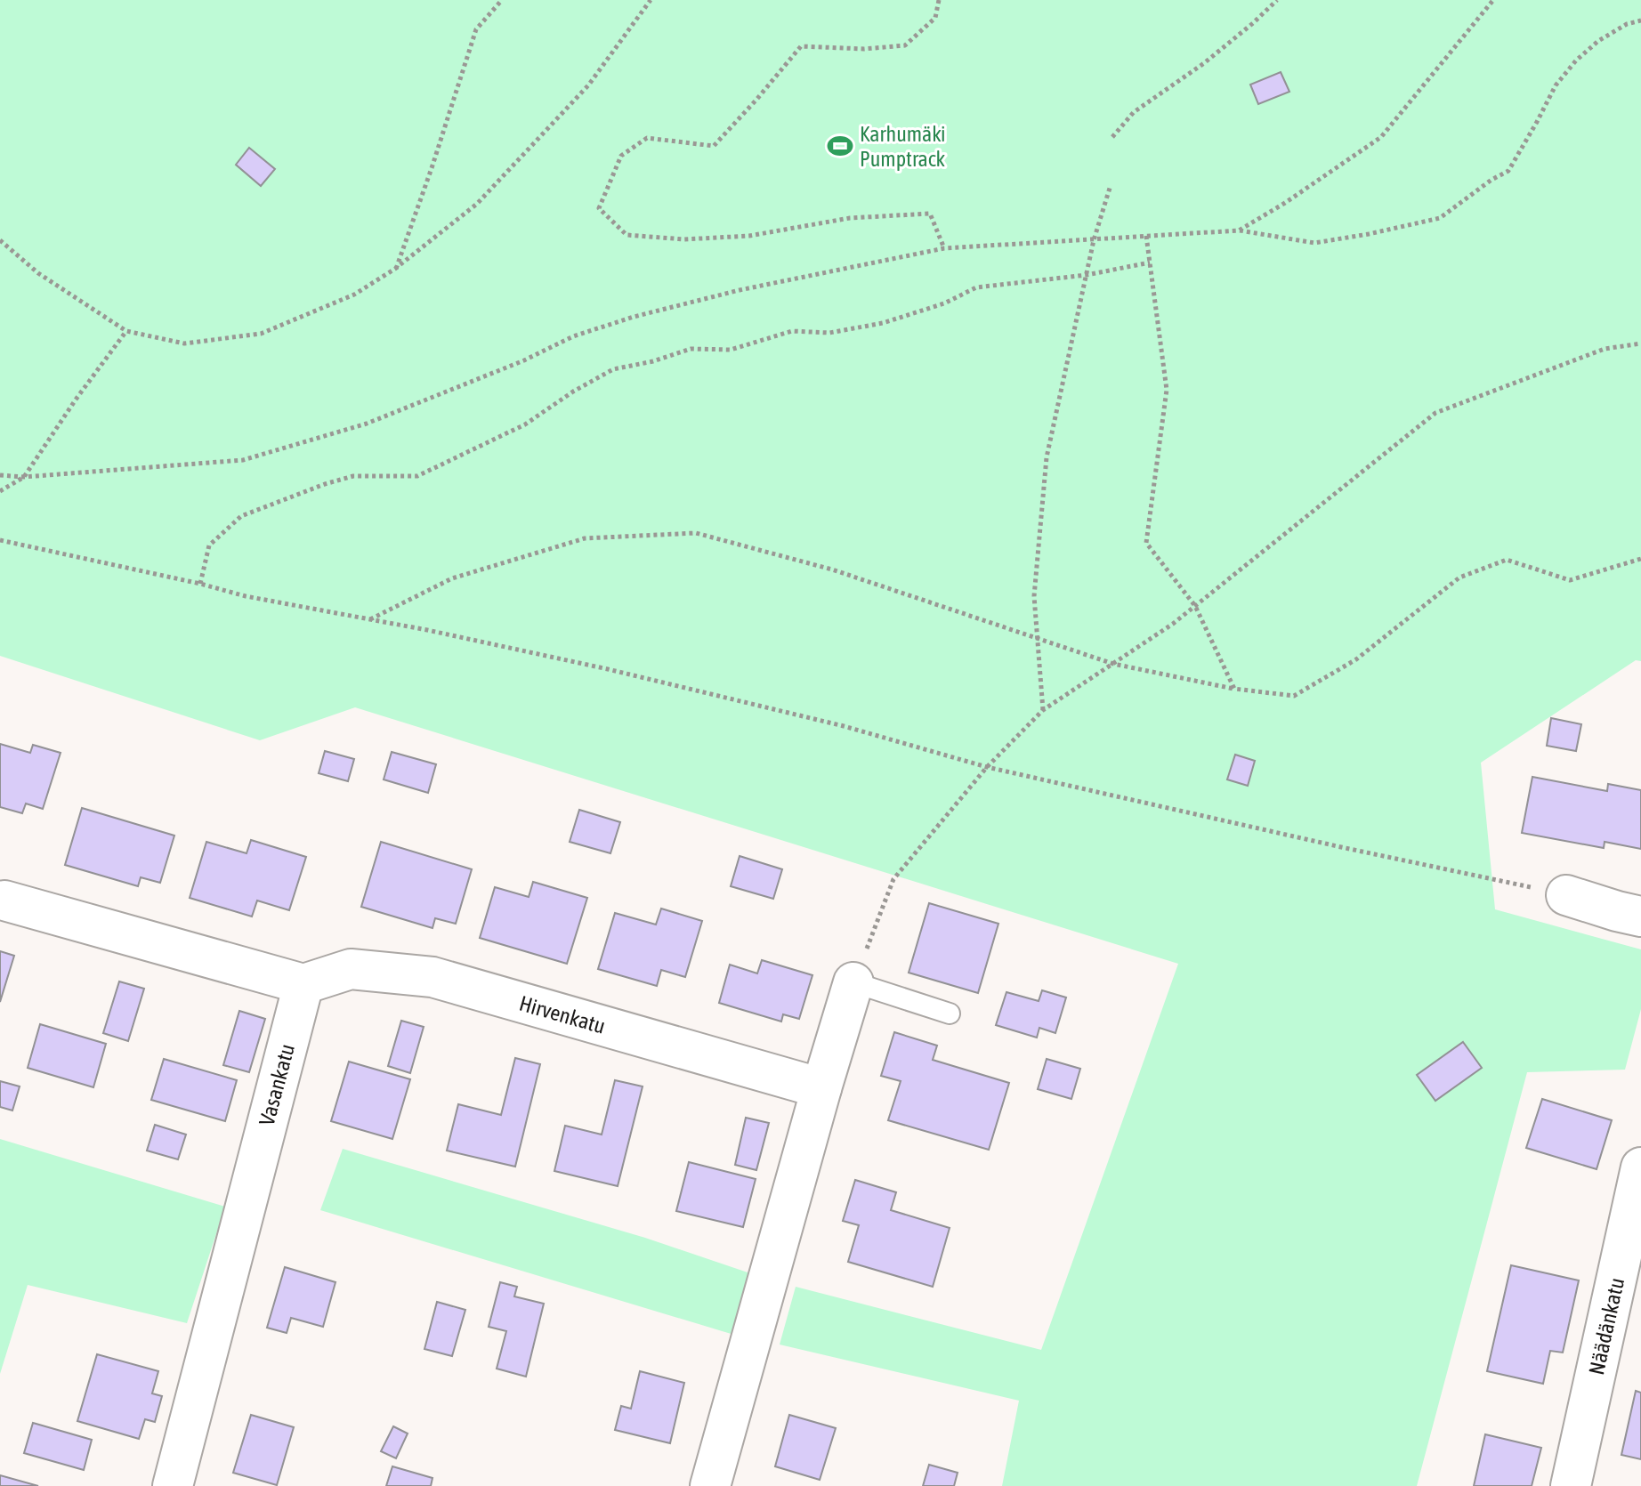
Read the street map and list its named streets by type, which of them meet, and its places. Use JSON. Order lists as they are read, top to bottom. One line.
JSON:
{"streets":{"street":["Hirvenkatu","Vasankatu","Näädänkatu"]},"crossings":[["Hirvenkatu","Vasankatu"]],"places":{"sports":["Karhumäki Pumptrack"]}}
